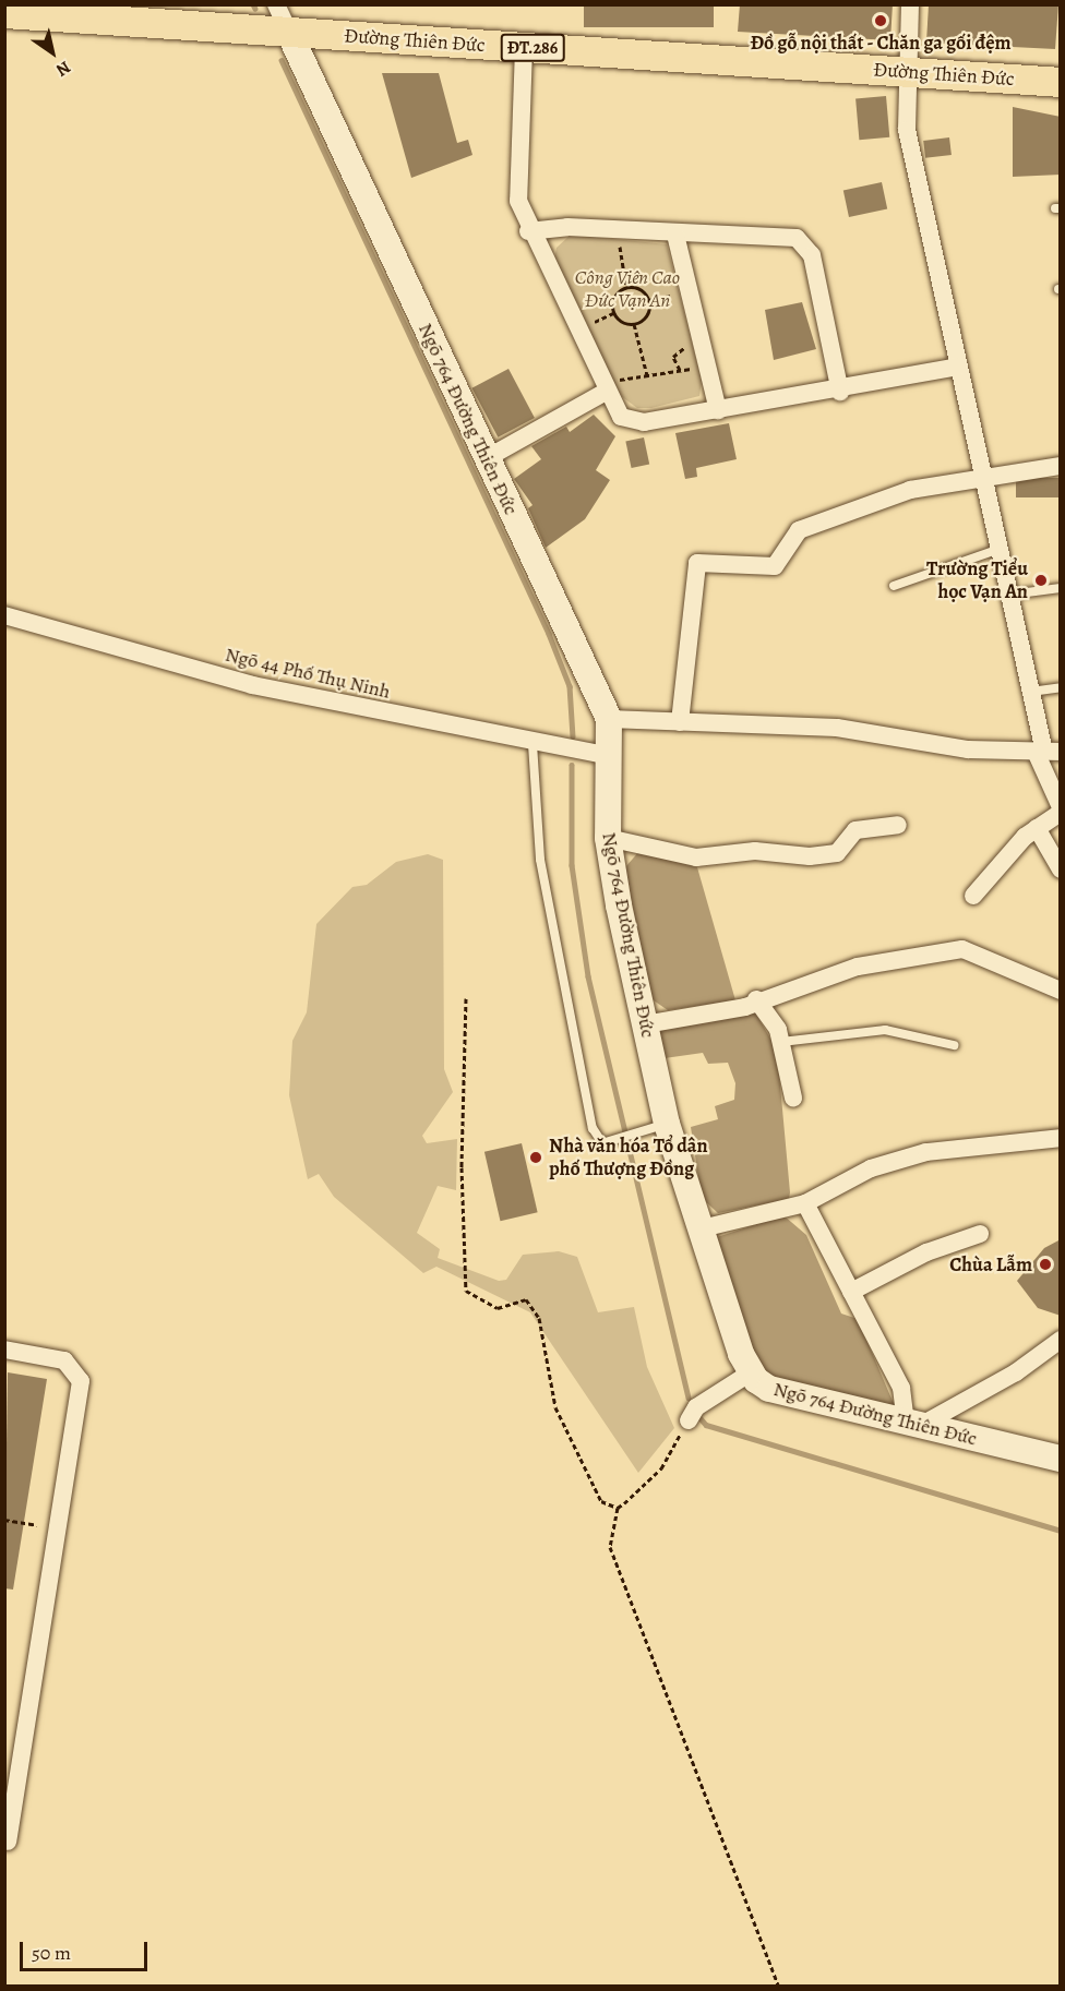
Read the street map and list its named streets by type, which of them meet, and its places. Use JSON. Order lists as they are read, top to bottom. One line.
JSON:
{"streets":{"main road":["Đường Thiên Đức","ĐT.286"],"street":["Ngõ 764 Đường Thiên Đức","Ngõ 44 Phố Thụ Ninh"]},"crossings":[["Đường Thiên Đức","Ngõ 764 Đường Thiên Đức"],["Ngõ 764 Đường Thiên Đức","Ngõ 44 Phố Thụ Ninh"]],"parks":["Công Viên Cao Đức Vạn An"],"places":["Đồ gỗ nội thất - Chăn ga gối đệm","Trường Tiểu học Vạn An","Nhà văn hóa Tổ dân phố Thượng Đồng","Chùa Lẫm"],"scale_bar":"50 m","north":"bottom right"}
